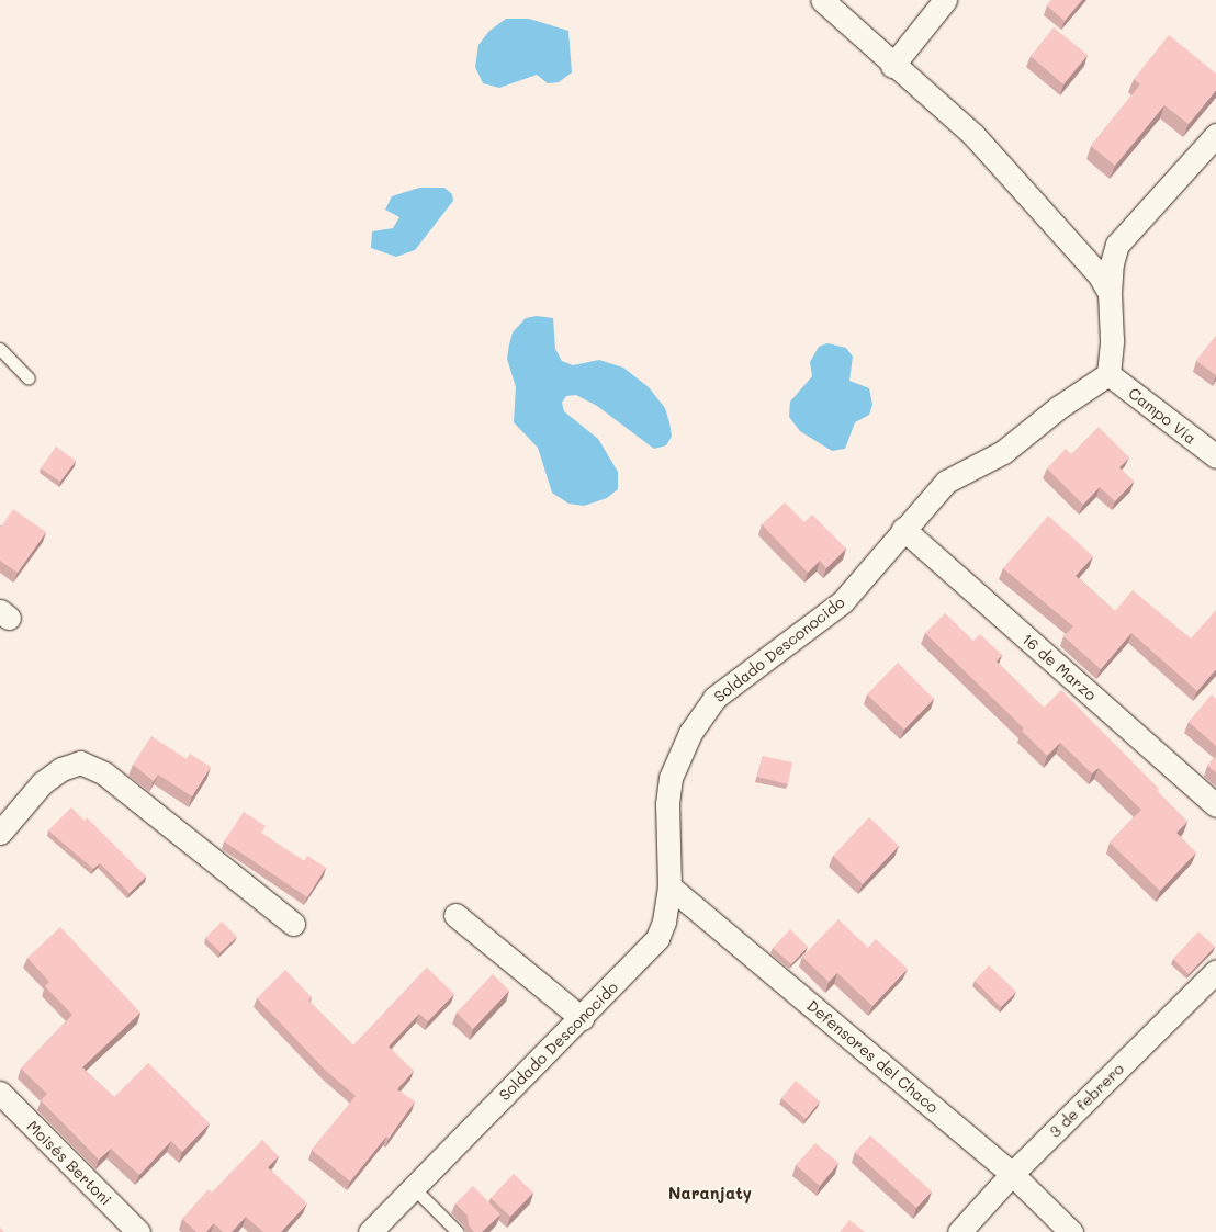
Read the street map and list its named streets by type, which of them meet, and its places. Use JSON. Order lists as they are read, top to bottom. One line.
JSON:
{"streets":{"street":["Campo Vía","Soldado Desconocido","16 de Marzo","Defensores del Chaco","3 de febrero","Moisés Bertoni"]},"crossings":[["Campo Vía","Soldado Desconocido"],["Soldado Desconocido","16 de Marzo"],["Soldado Desconocido","Defensores del Chaco"],["Defensores del Chaco","3 de febrero"]],"districts":["Naranjaty"]}
